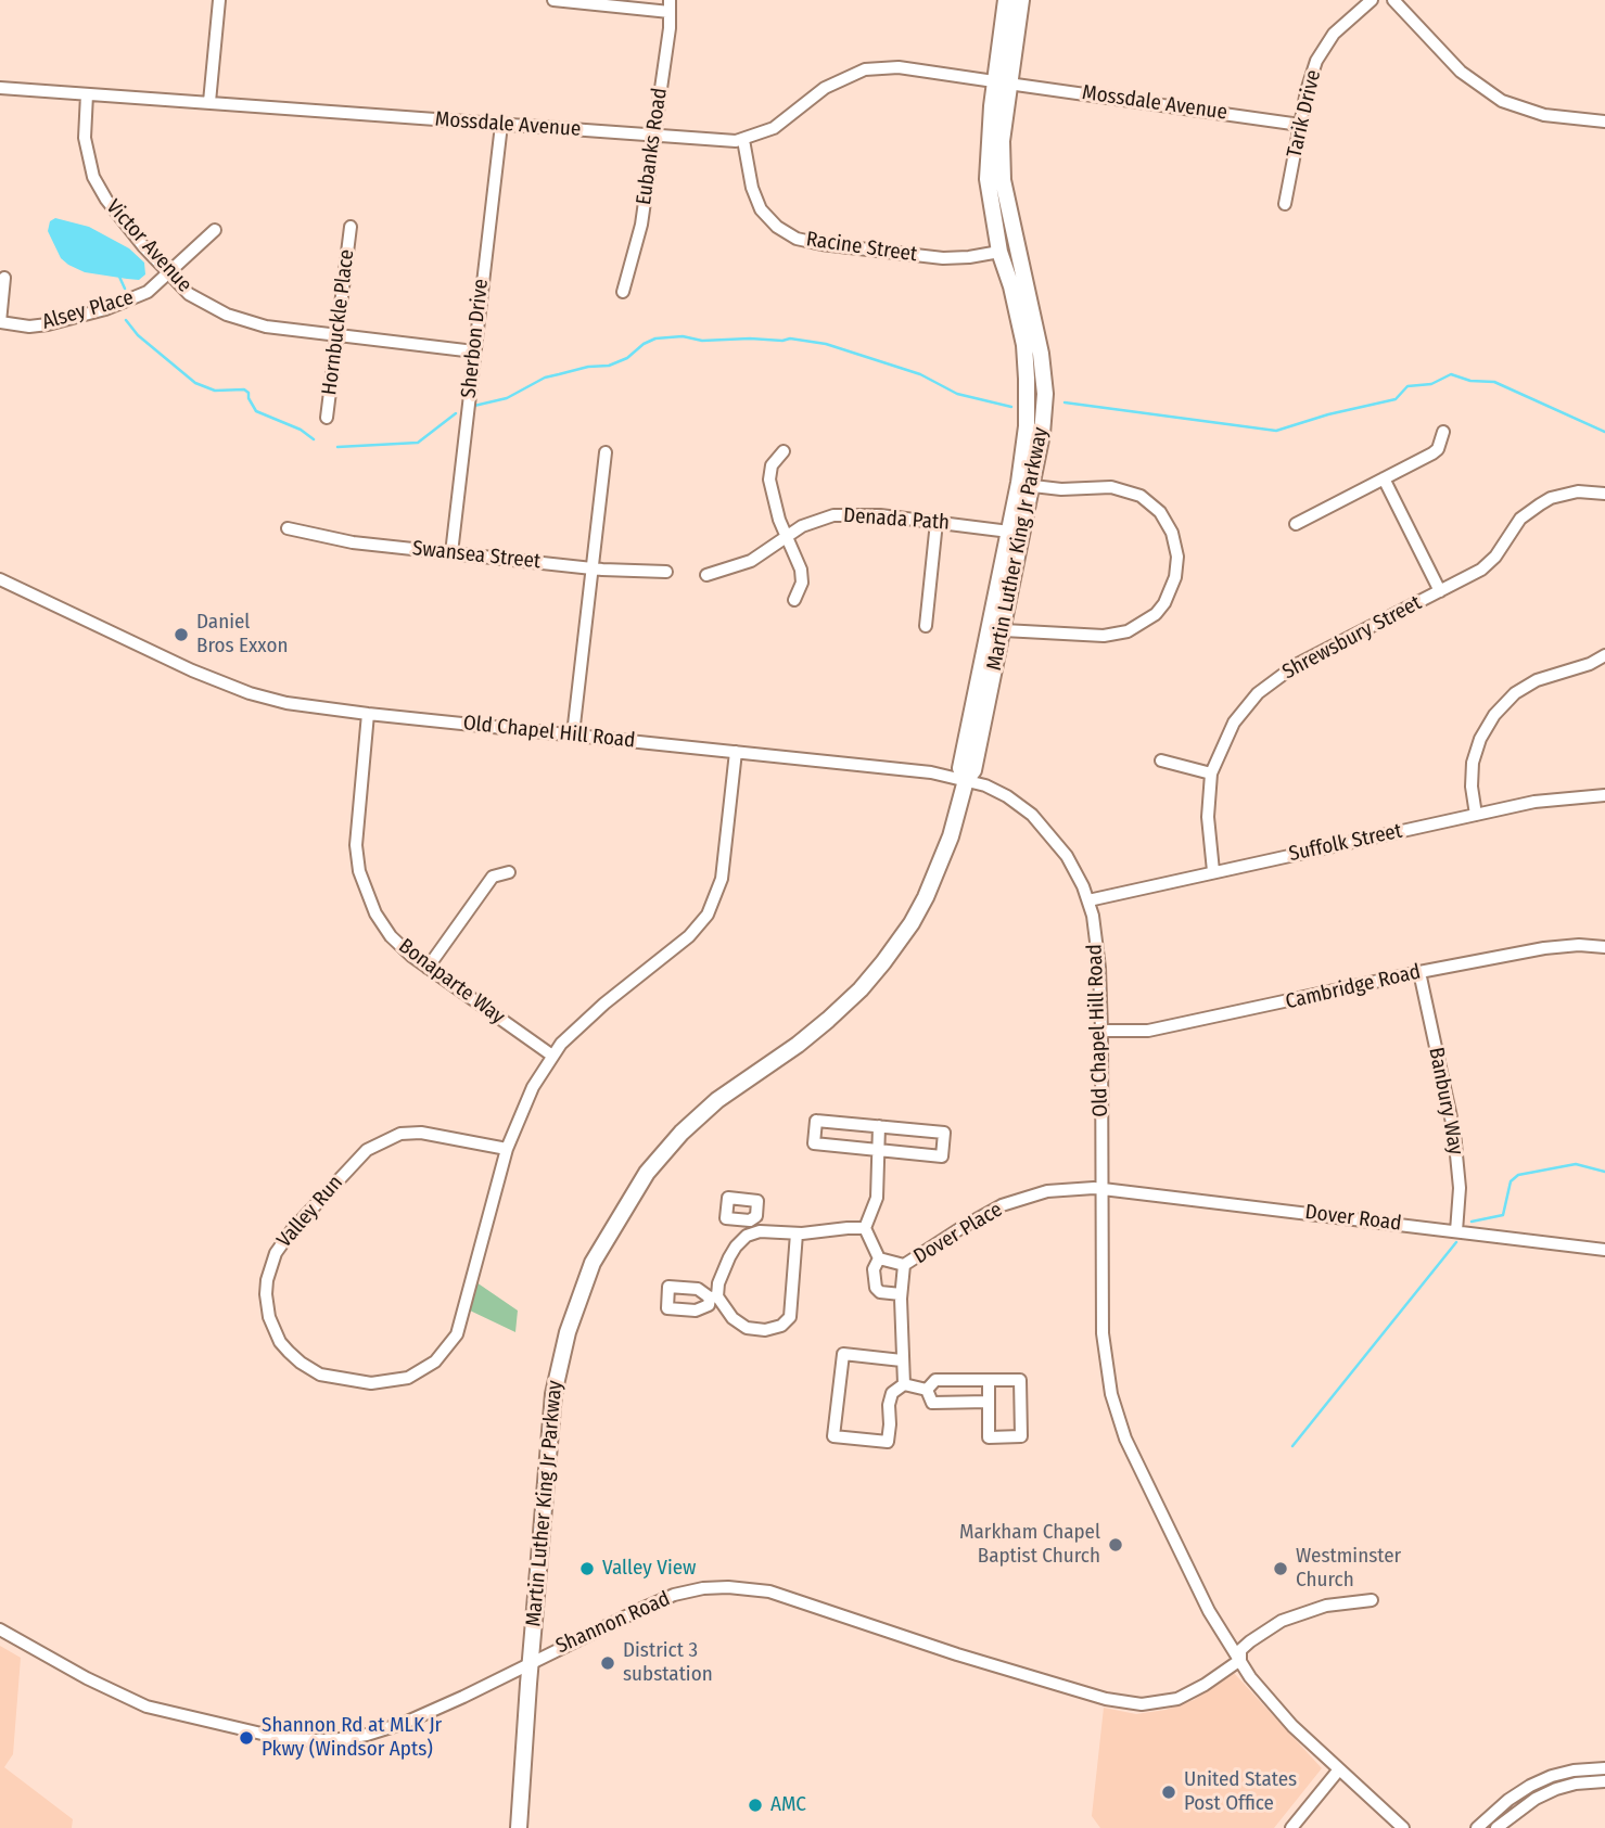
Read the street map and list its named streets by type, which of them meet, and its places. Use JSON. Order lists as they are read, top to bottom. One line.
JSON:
{"streets":{"main road":["Martin Luther King Jr Parkway"],"street":["Mossdale Avenue","Tarik Drive","Eubanks Road","Victor Avenue","Racine Street","Alsey Place","Hornbuckle Place","Sherbon Drive","Denada Path","Swansea Street","Shrewsbury Street","Old Chapel Hill Road","Suffolk Street","Bonaparte Way","Cambridge Road","Banbury Way","Valley Run","Dover Road","Dover Place","Shannon Road"]},"crossings":[["Mossdale Avenue","Tarik Drive"],["Mossdale Avenue","Eubanks Road"],["Mossdale Avenue","Victor Avenue"],["Mossdale Avenue","Racine Street"],["Mossdale Avenue","Sherbon Drive"],["Mossdale Avenue","Martin Luther King Jr Parkway"],["Victor Avenue","Alsey Place"],["Victor Avenue","Hornbuckle Place"],["Victor Avenue","Sherbon Drive"],["Racine Street","Martin Luther King Jr Parkway"],["Sherbon Drive","Swansea Street"],["Denada Path","Martin Luther King Jr Parkway"],["Martin Luther King Jr Parkway","Old Chapel Hill Road"],["Martin Luther King Jr Parkway","Shannon Road"],["Shrewsbury Street","Suffolk Street"],["Old Chapel Hill Road","Suffolk Street"],["Old Chapel Hill Road","Bonaparte Way"],["Old Chapel Hill Road","Cambridge Road"],["Old Chapel Hill Road","Valley Run"],["Old Chapel Hill Road","Dover Road"],["Old Chapel Hill Road","Dover Place"],["Old Chapel Hill Road","Shannon Road"],["Bonaparte Way","Valley Run"],["Cambridge Road","Banbury Way"],["Banbury Way","Dover Road"],["Dover Road","Dover Place"]],"places":["Daniel Bros Exxon","Markham Chapel Baptist Church","Valley View","Westminster Church","District 3 substation","Shannon Rd at MLK Jr Pkwy (Windsor Apts)","United States Post Office","AMC"]}
